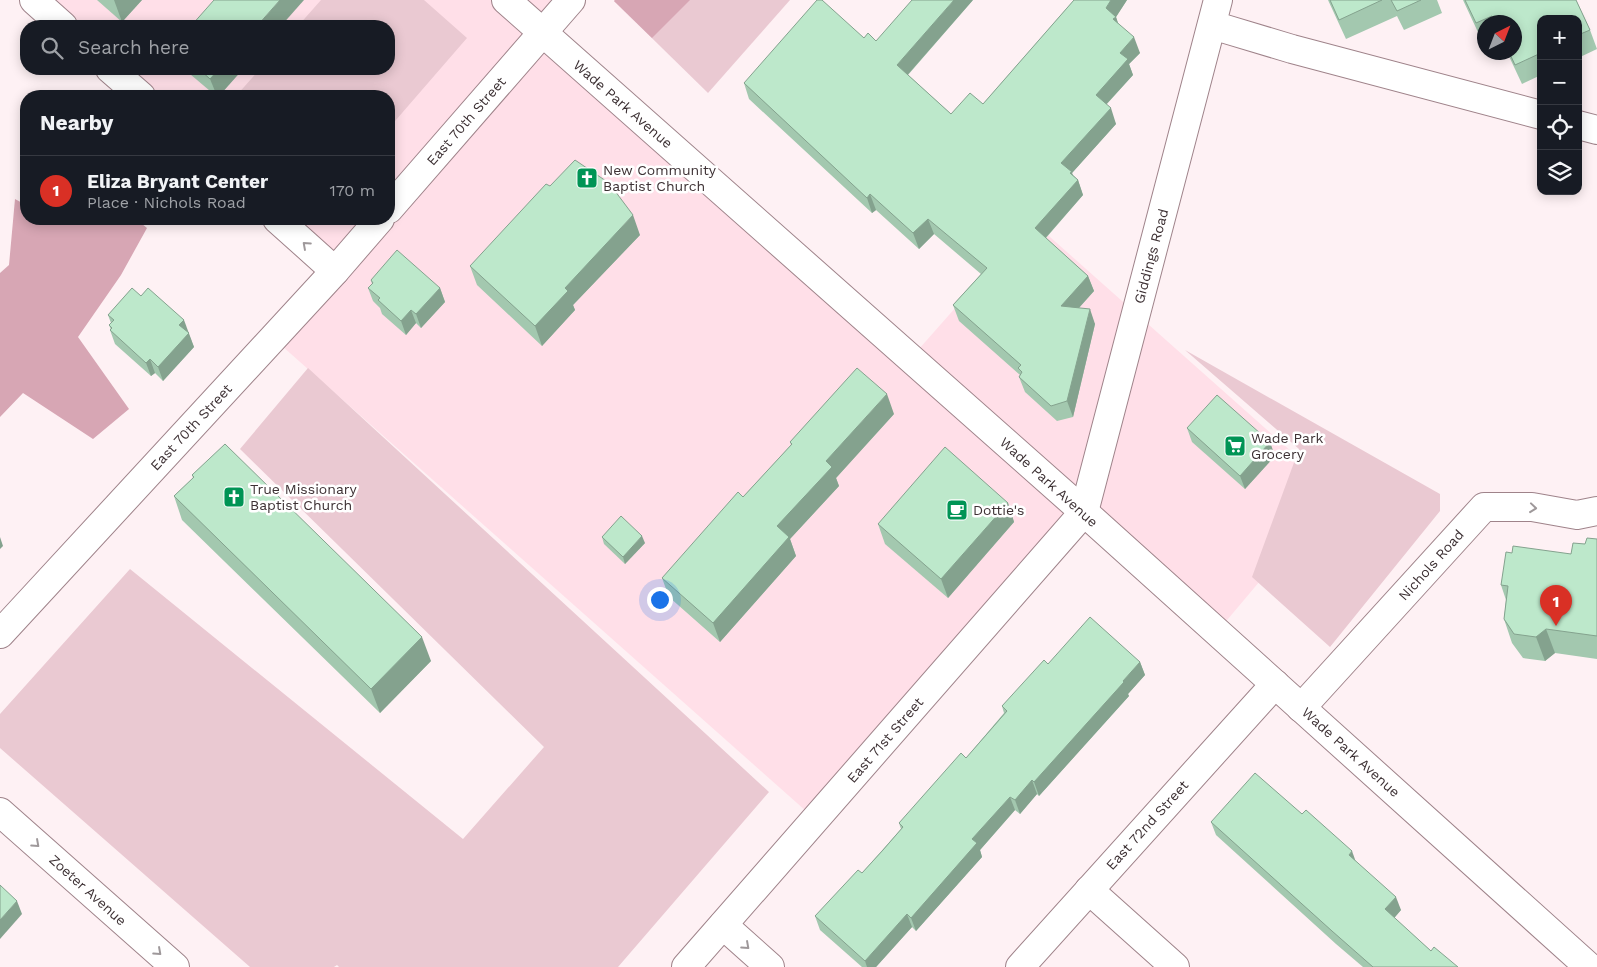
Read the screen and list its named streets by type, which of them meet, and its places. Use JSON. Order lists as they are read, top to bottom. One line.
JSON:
{"streets":{"street":["Wade Park Avenue","East 70th Street","Giddings Road","Nichols Road","East 71st Street","East 72nd Street","Zoeter Avenue"]},"crossings":[["Wade Park Avenue","East 70th Street"],["Wade Park Avenue","Giddings Road"],["Wade Park Avenue","Nichols Road"],["Wade Park Avenue","East 71st Street"],["Wade Park Avenue","East 72nd Street"],["Giddings Road","East 71st Street"]],"one_way":["Nichols Road","Zoeter Avenue"],"places":{"church":["New Community Baptist Church","True Missionary Baptist Church"],"supermarket":["Wade Park Grocery"],"cafe":["Dottie's"]},"north":"top right","page":{"map_buttons":["+","−"],"search":"Search here","heading":"Nearby","list":[{"mark":"1","name":"Eliza Bryant Center","note":"Place · Nichols Road","value":"170 m"}],"pins":"1"}}
